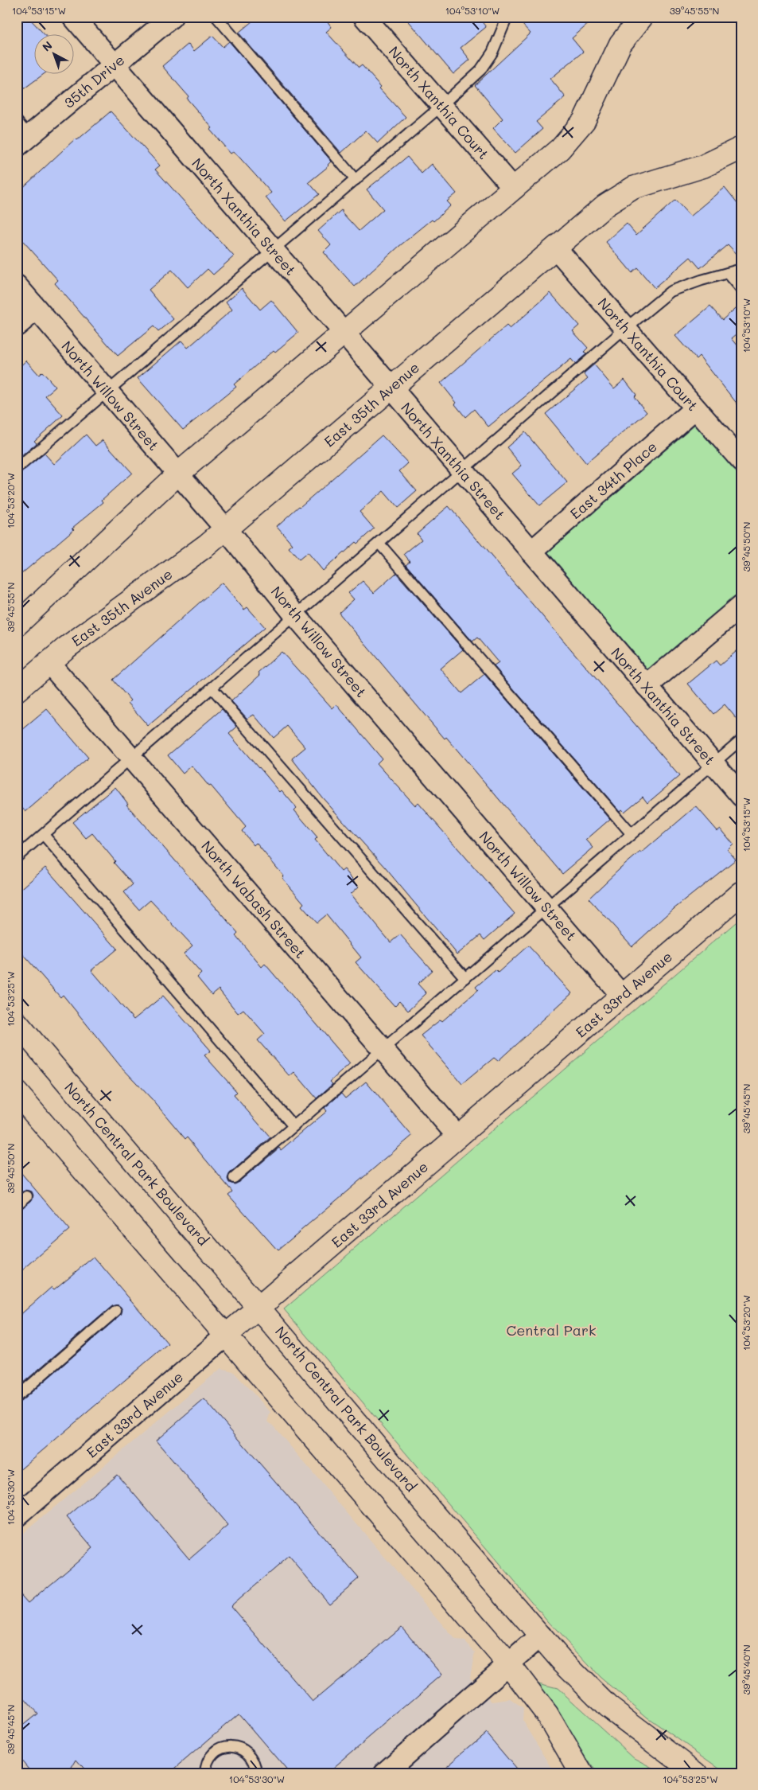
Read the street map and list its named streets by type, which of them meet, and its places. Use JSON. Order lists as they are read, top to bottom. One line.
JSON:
{"streets":{"street":["35th Drive","North Xanthia Court","North Xanthia Street","North Willow Street","East 35th Avenue","East 34th Place","North Wabash Street","East 33rd Avenue","North Central Park Boulevard"]},"crossings":[["35th Drive","North Xanthia Street"],["North Xanthia Court","East 35th Avenue"],["North Xanthia Court","East 34th Place"],["North Xanthia Street","East 35th Avenue"],["North Xanthia Street","East 34th Place"],["North Willow Street","East 35th Avenue"],["North Willow Street","East 33rd Avenue"],["East 35th Avenue","North Wabash Street"],["North Wabash Street","East 33rd Avenue"],["East 33rd Avenue","North Central Park Boulevard"]],"parks":["Central Park"],"north":"top left","coordinates":["104°53'15\"W","104°53'10\"W","39°45'55\"N","104°53'20\"W","39°45'50\"N","104°53'25\"W","39°45'45\"N","104°53'30\"W","39°45'40\"N"]}
